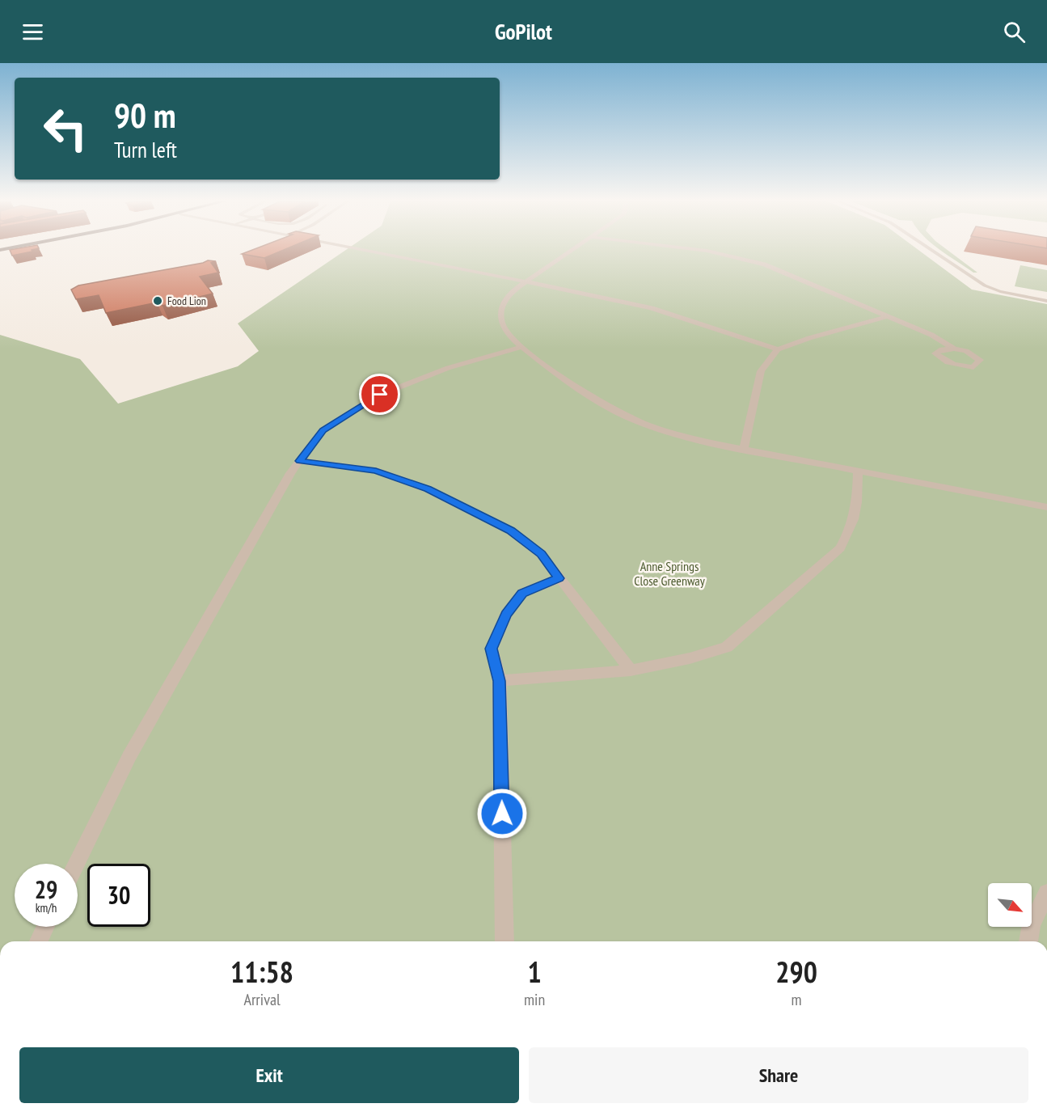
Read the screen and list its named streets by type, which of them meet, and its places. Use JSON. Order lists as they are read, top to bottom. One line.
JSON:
{"parks":["Anne Springs Close Greenway"],"places":["Food Lion"],"north":"bottom right","page":{"header":"GoPilot","turn":["90 m","Turn left"],"speed":"29 km/h","limit":"30","eta":["11:58","Arrival","1","min","290","m"],"buttons":["Exit","Share"]}}
